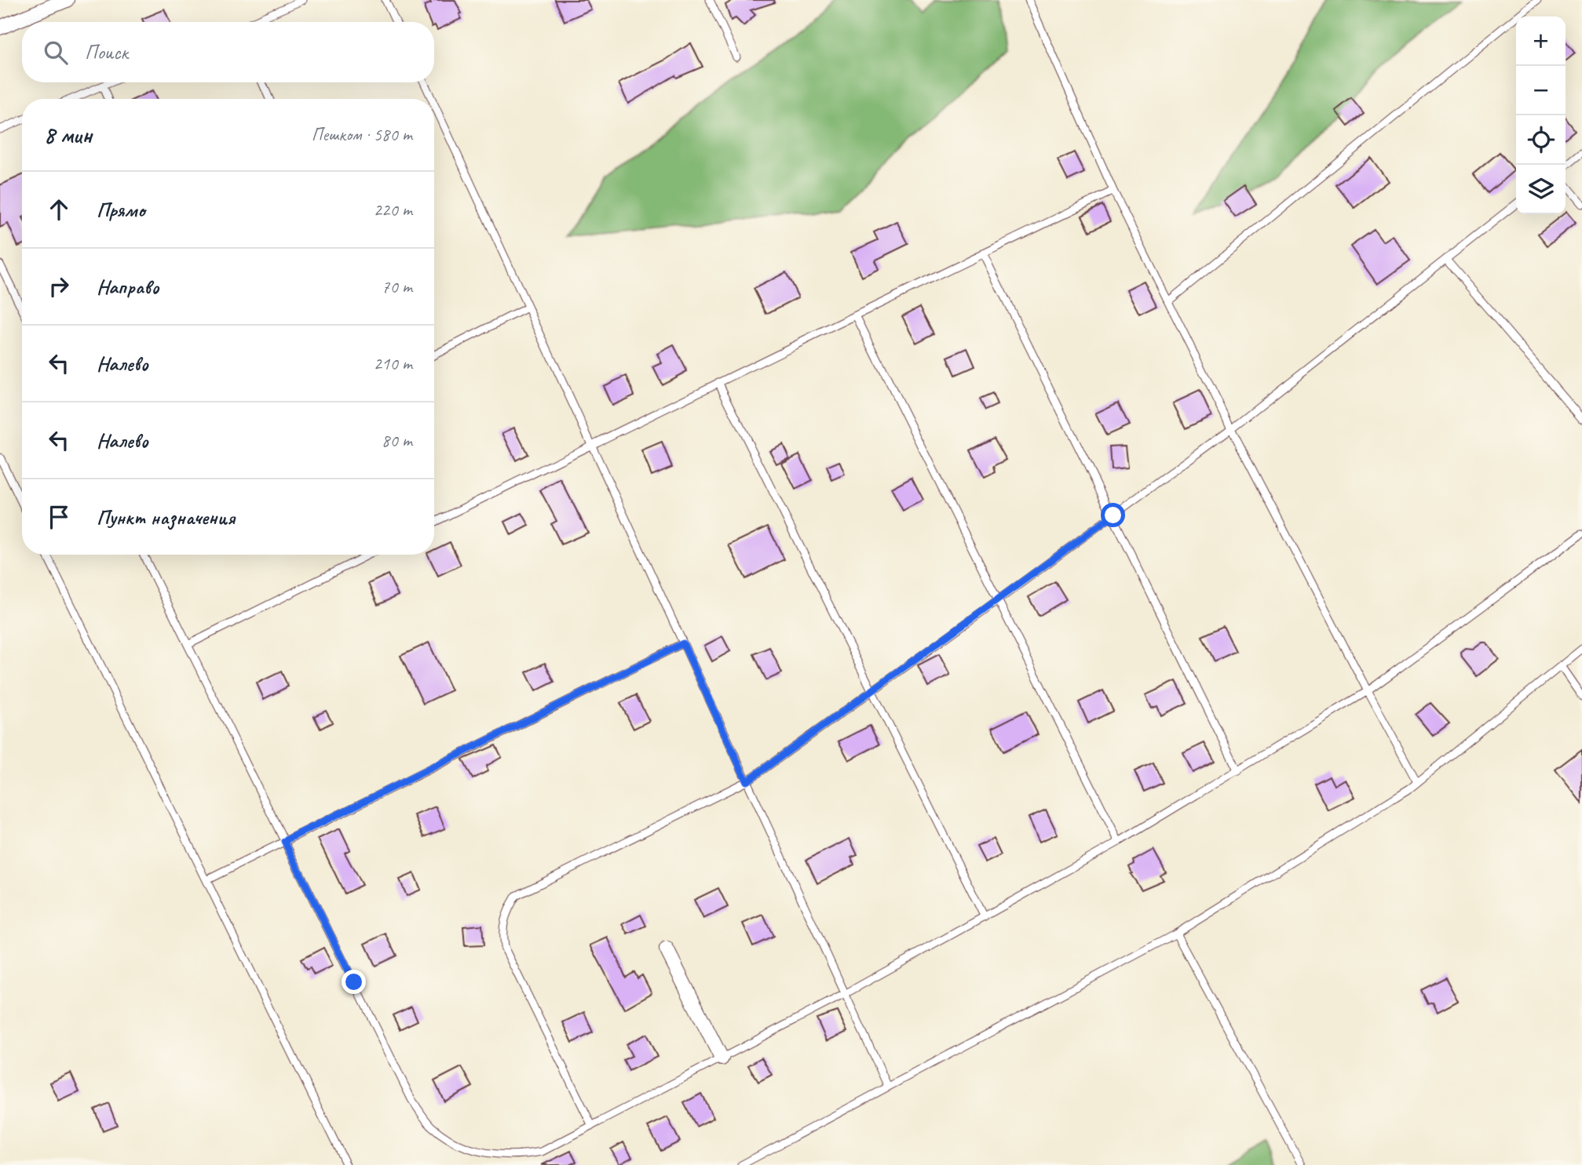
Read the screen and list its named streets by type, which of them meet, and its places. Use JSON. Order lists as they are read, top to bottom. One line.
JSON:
{"page":{"map_buttons":["+","−"],"search":"Поиск","heading":["8 мин","Пешком · 580 m"],"list":[["Прямо","220 m"],["Направо","70 m"],["Налево","210 m"],["Налево","80 m"],"Пункт назначения"]}}
